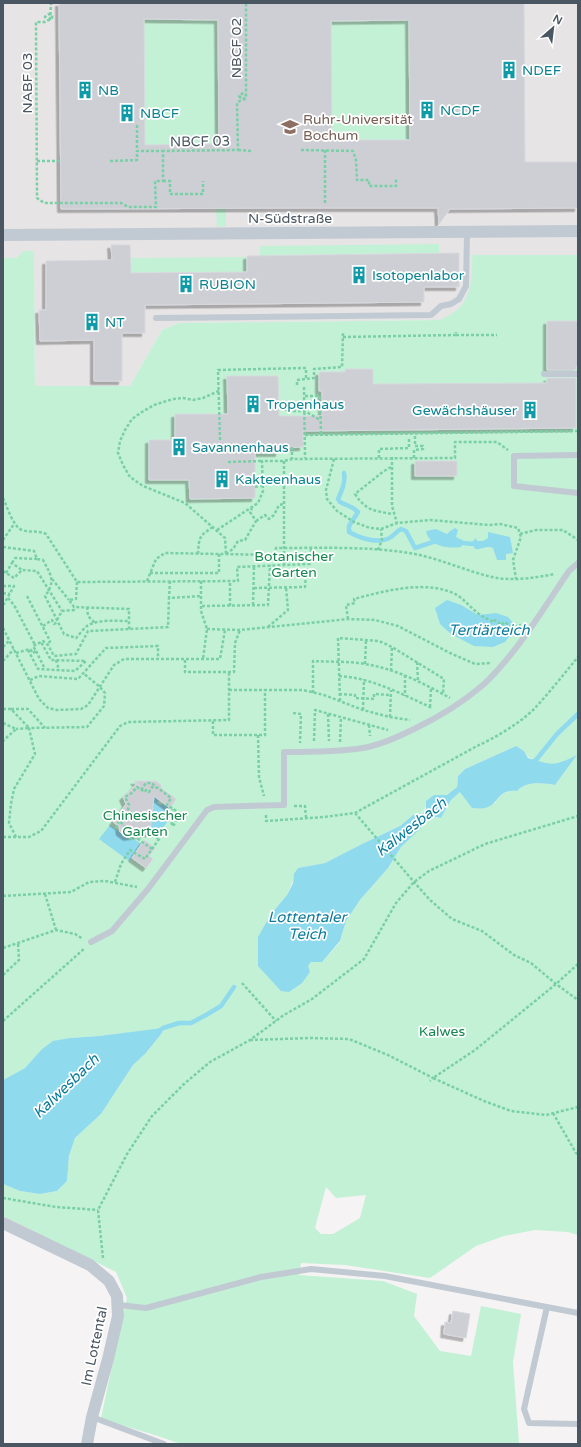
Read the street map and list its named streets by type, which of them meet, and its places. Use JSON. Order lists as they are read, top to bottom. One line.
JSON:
{"streets":{"street":["N-Südstraße","Im Lottental"],"path":["NBCF 02","NABF 03","NBCF 03"]},"crossings":[["NBCF 02","NBCF 03"],["NABF 03","NBCF 03"]],"water":["Tertiärteich","Kalwesbach","Lottentaler Teich"],"parks":["Botanischer Garten","Chinesischer Garten","Kalwes"],"places":{"building":["NDEF","NB","NCDF","NBCF","Isotopenlabor","RUBION","NT","Tropenhaus","Gewächshäuser","Savannenhaus","Kakteenhaus"],"school or university":["Ruhr-Universität Bochum"]},"north":"top right"}
